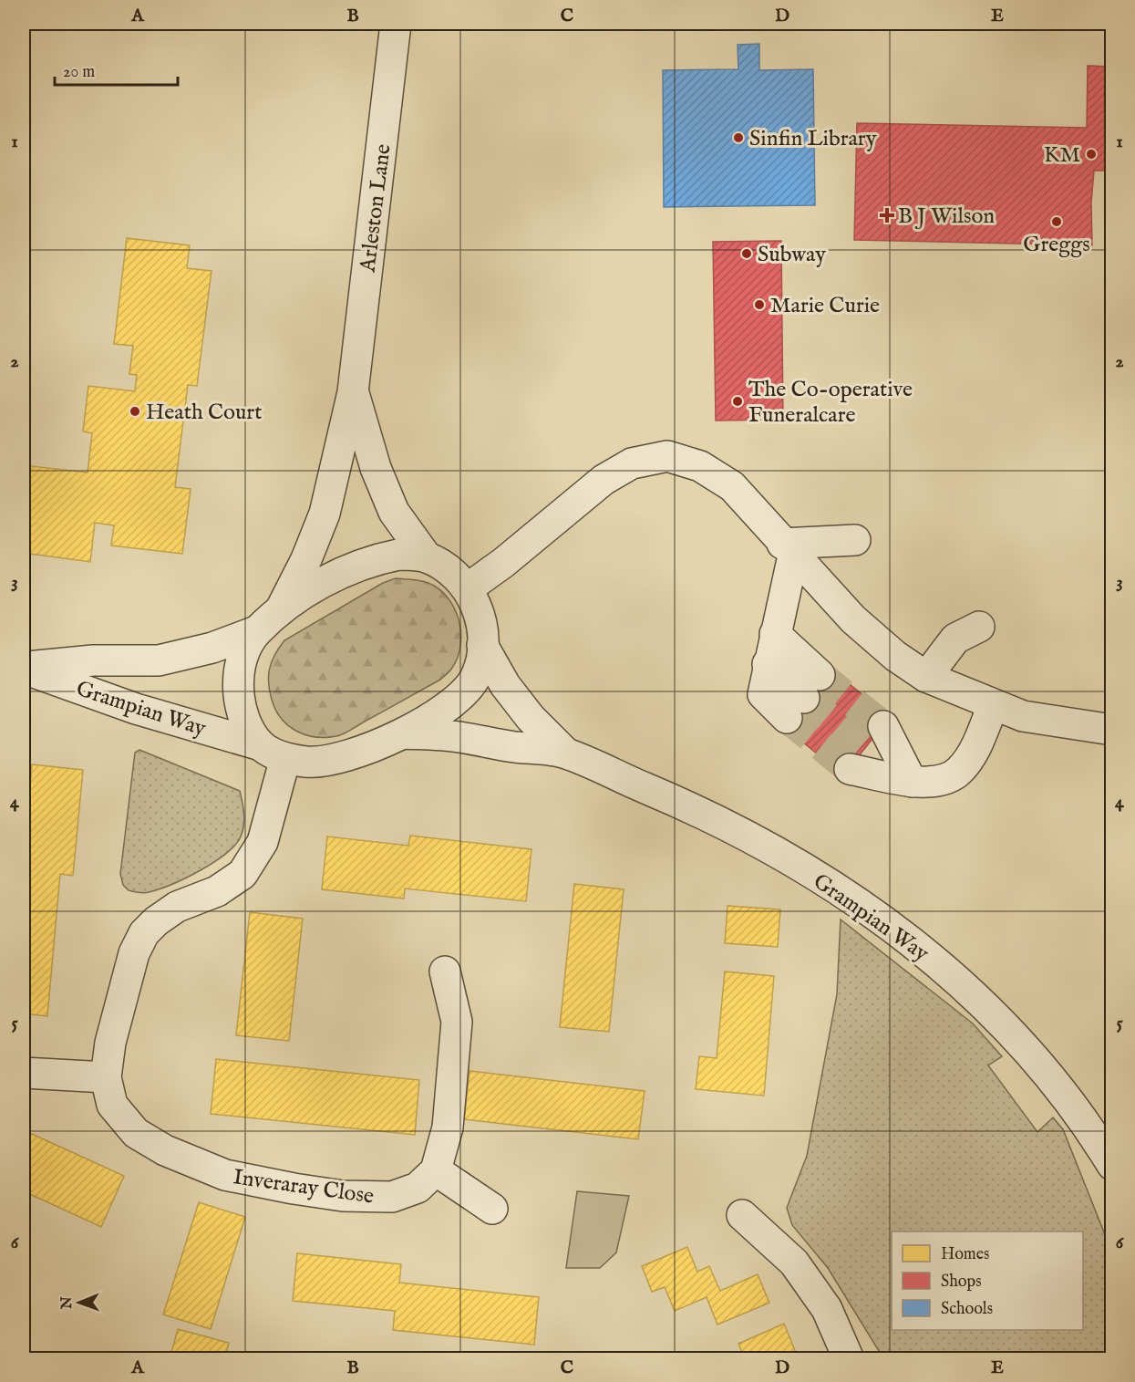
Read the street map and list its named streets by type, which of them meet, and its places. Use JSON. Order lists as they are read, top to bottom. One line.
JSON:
{"streets":{"street":["Arleston Lane","Grampian Way","Inveraray Close"]},"crossings":[["Grampian Way","Inveraray Close"]],"places":{"other":["Sinfin Library","KM","Greggs","Subway","Marie Curie","The Co-operative Funeralcare","Heath Court"],"health":["B J Wilson"]},"legend":["Homes","Shops","Schools"],"scale_bar":"20 m","north":"left","grid":{"columns":["A","B","C","D","E"],"rows":["1","2","3","4","5","6"]}}
